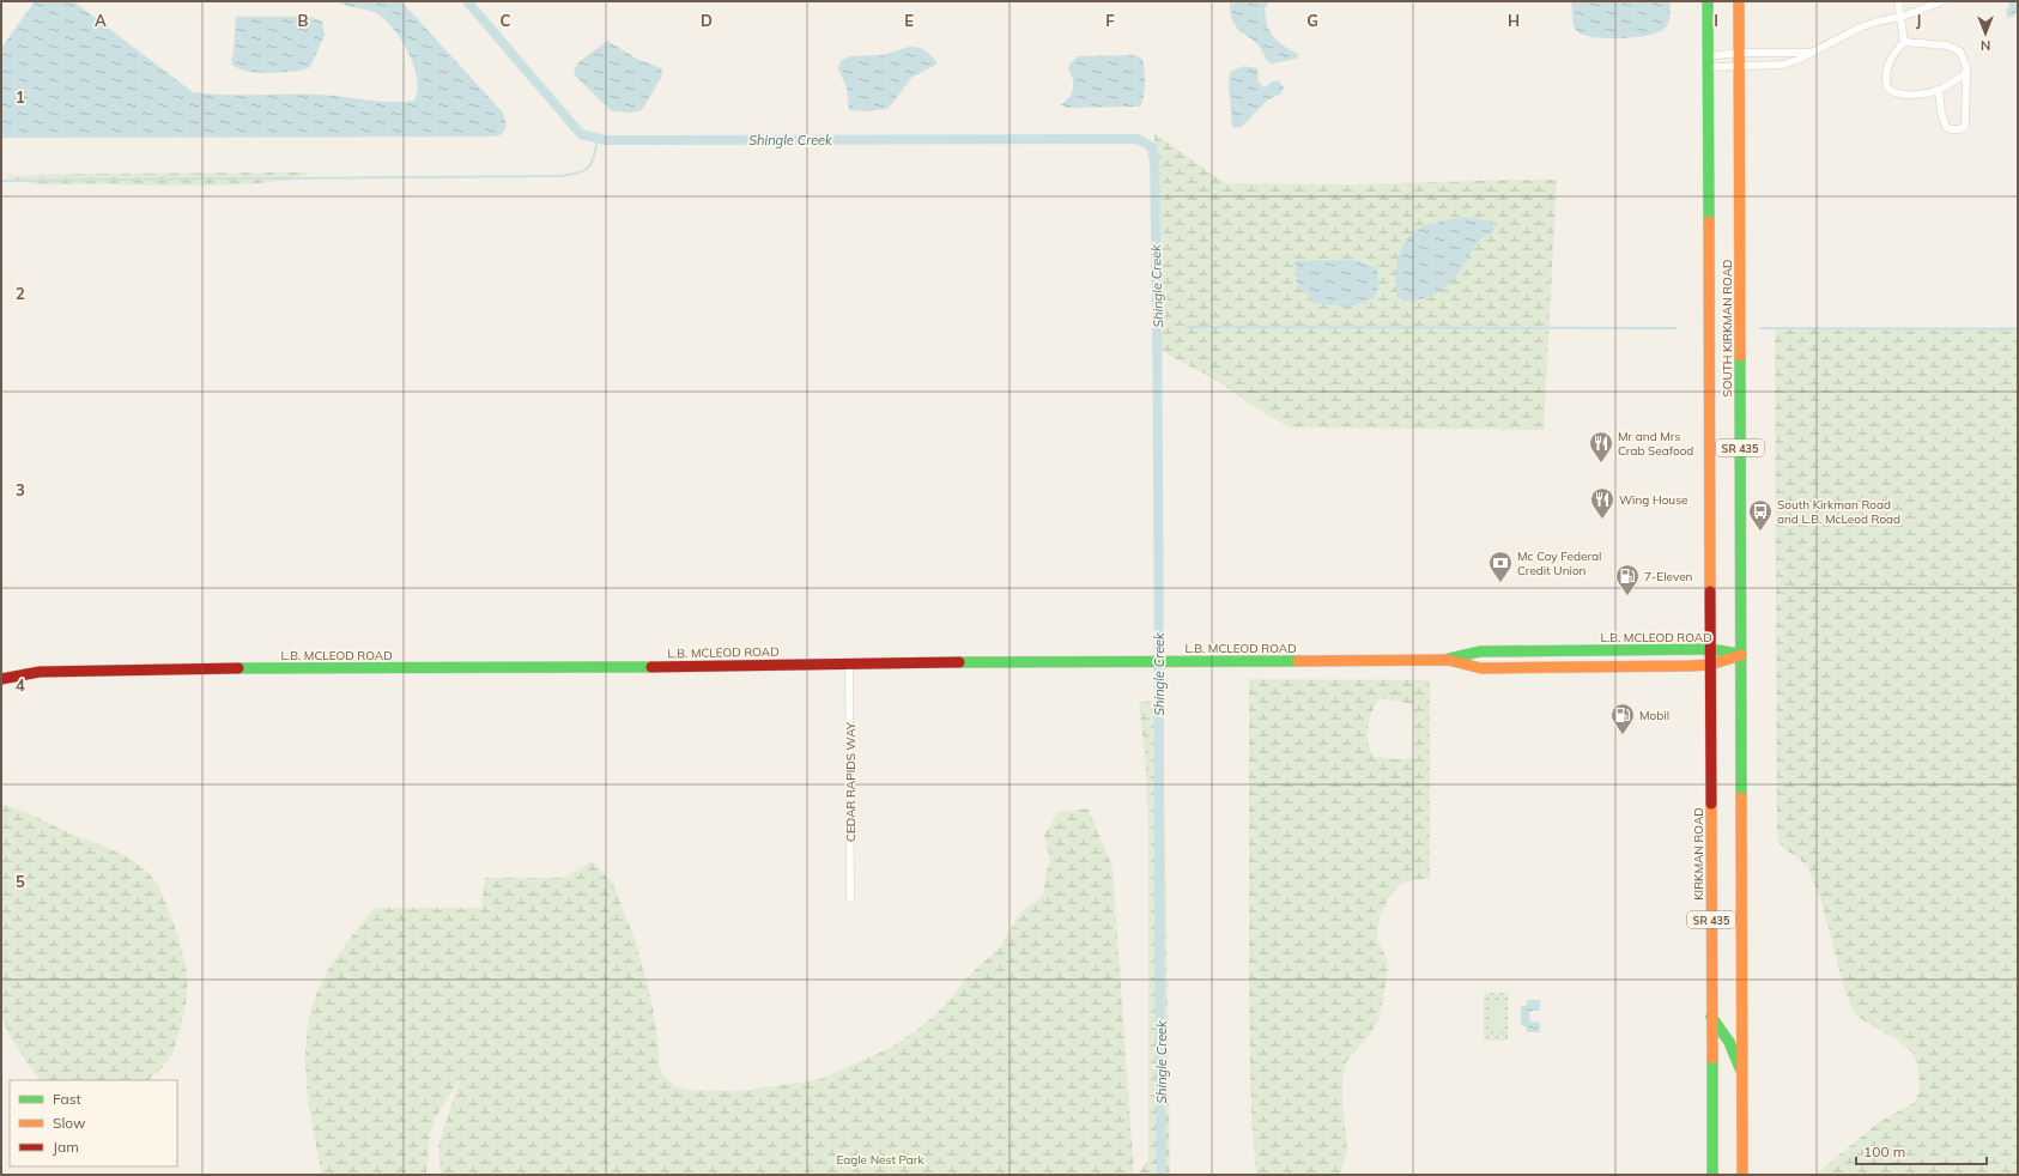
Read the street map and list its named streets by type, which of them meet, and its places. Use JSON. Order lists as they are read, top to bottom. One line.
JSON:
{"streets":{"main road":["SOUTH KIRKMAN ROAD","SR 435","L.B. MCLEOD ROAD","KIRKMAN ROAD"],"street":["CEDAR RAPIDS WAY"]},"crossings":[["SOUTH KIRKMAN ROAD","SR 435"],["SOUTH KIRKMAN ROAD","L.B. MCLEOD ROAD"],["SOUTH KIRKMAN ROAD","KIRKMAN ROAD"],["SR 435","L.B. MCLEOD ROAD"],["L.B. MCLEOD ROAD","CEDAR RAPIDS WAY"],["L.B. MCLEOD ROAD","KIRKMAN ROAD"]],"water":["Shingle Creek"],"parks":["Eagle Nest Park"],"places":{"restaurant":["Mr and Mrs Crab Seafood","Wing House"],"bus stop":["South Kirkman Road and L.B. McLeod Road"],"bank":["Mc Coy Federal Credit Union"],"fuel station":["7-Eleven","Mobil"]},"legend":["Fast","Slow","Jam"],"scale_bar":"100 m","north":"bottom","grid":{"columns":["A","B","C","D","E","F","G","H","I","J"],"rows":["1","2","3","4","5"]}}
